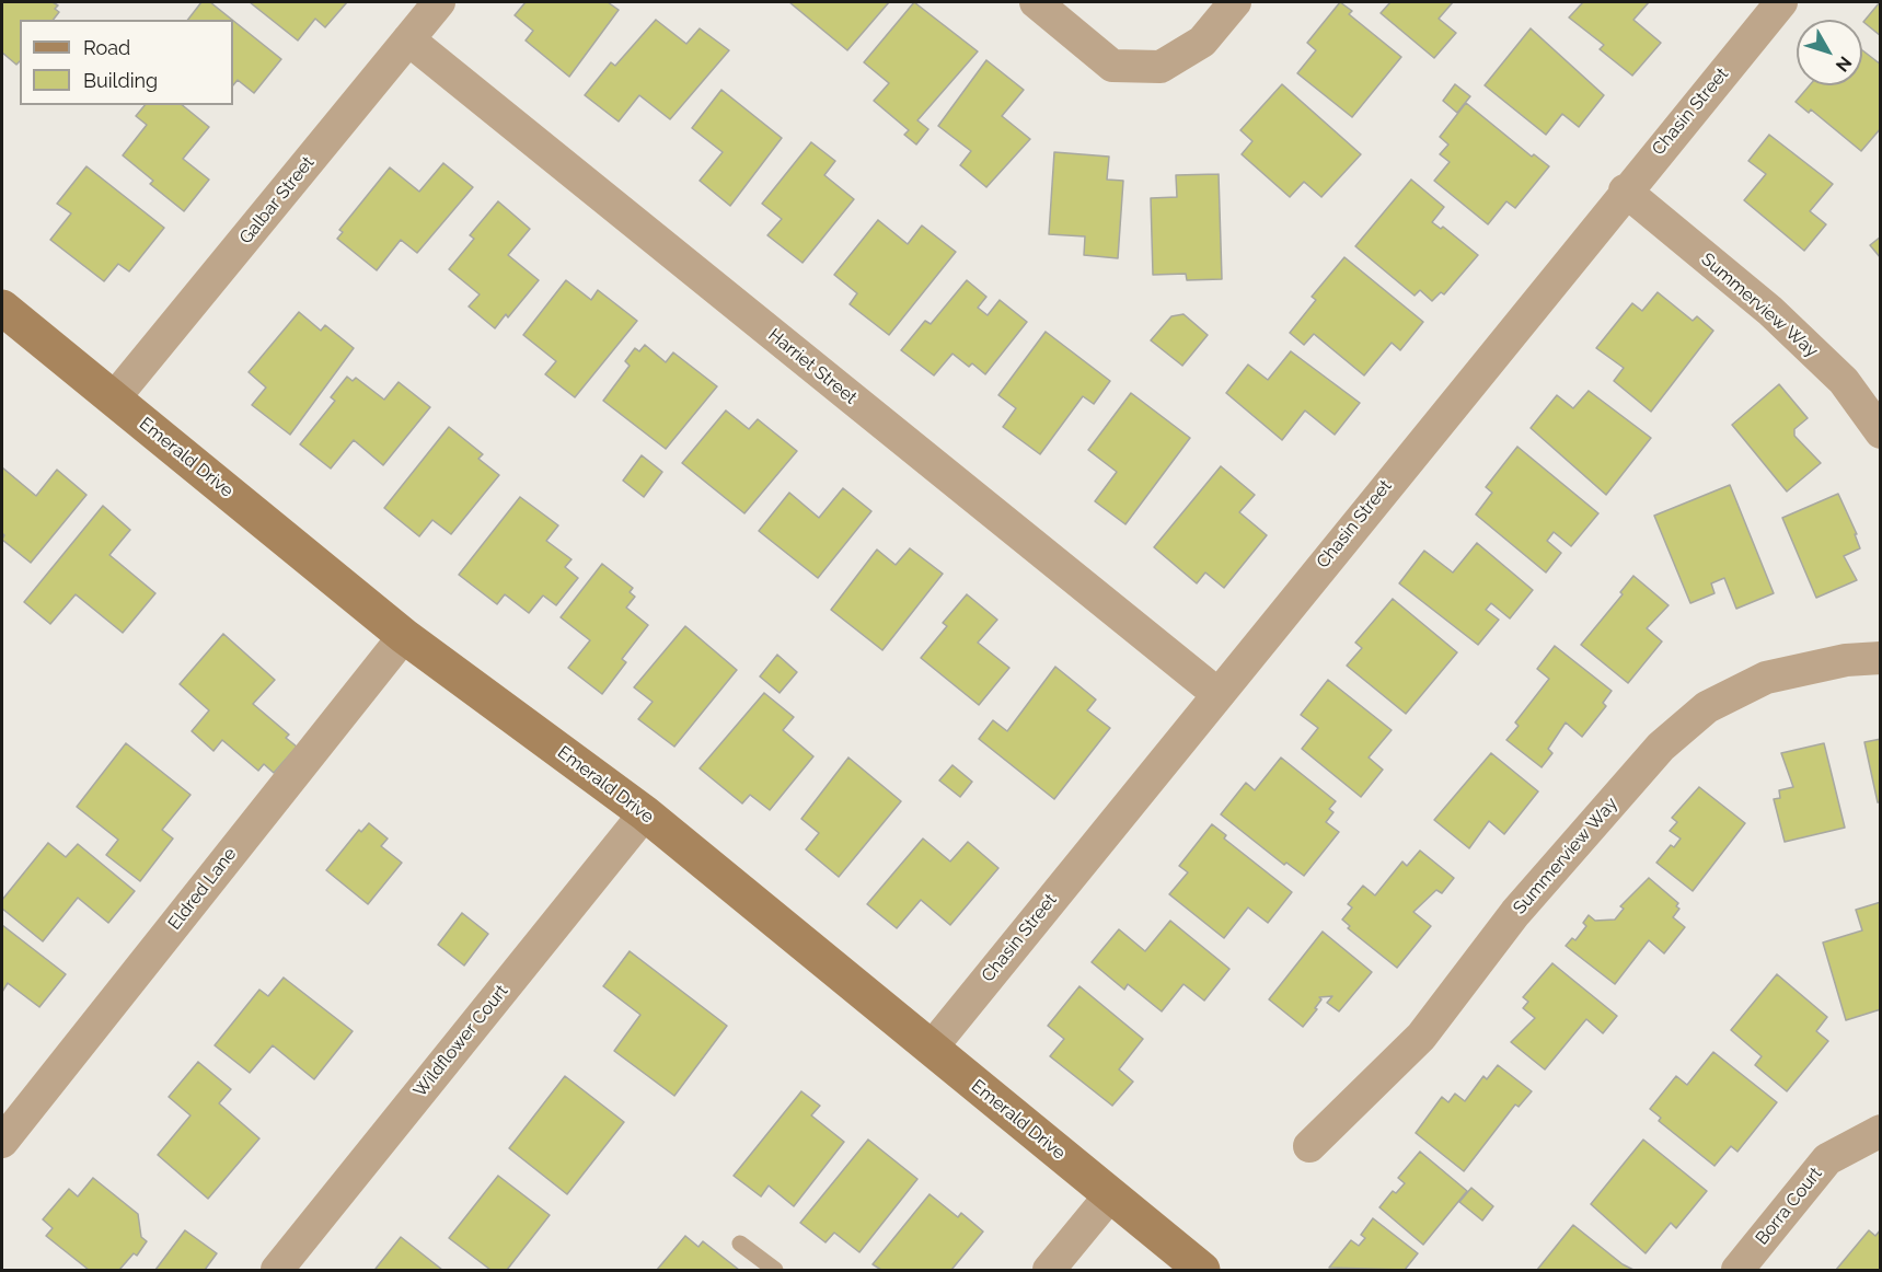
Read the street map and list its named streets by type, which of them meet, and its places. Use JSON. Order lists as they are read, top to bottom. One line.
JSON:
{"streets":{"main road":["Emerald Drive"],"street":["Chasin Street","Galbar Street","Summerview Way","Harriet Street","Eldred Lane","Wildflower Court","Borra Court"]},"crossings":[["Chasin Street","Summerview Way"],["Chasin Street","Harriet Street"],["Chasin Street","Emerald Drive"],["Galbar Street","Harriet Street"],["Galbar Street","Emerald Drive"],["Emerald Drive","Eldred Lane"],["Emerald Drive","Wildflower Court"]],"legend":["Road","Building"],"north":"bottom right"}
